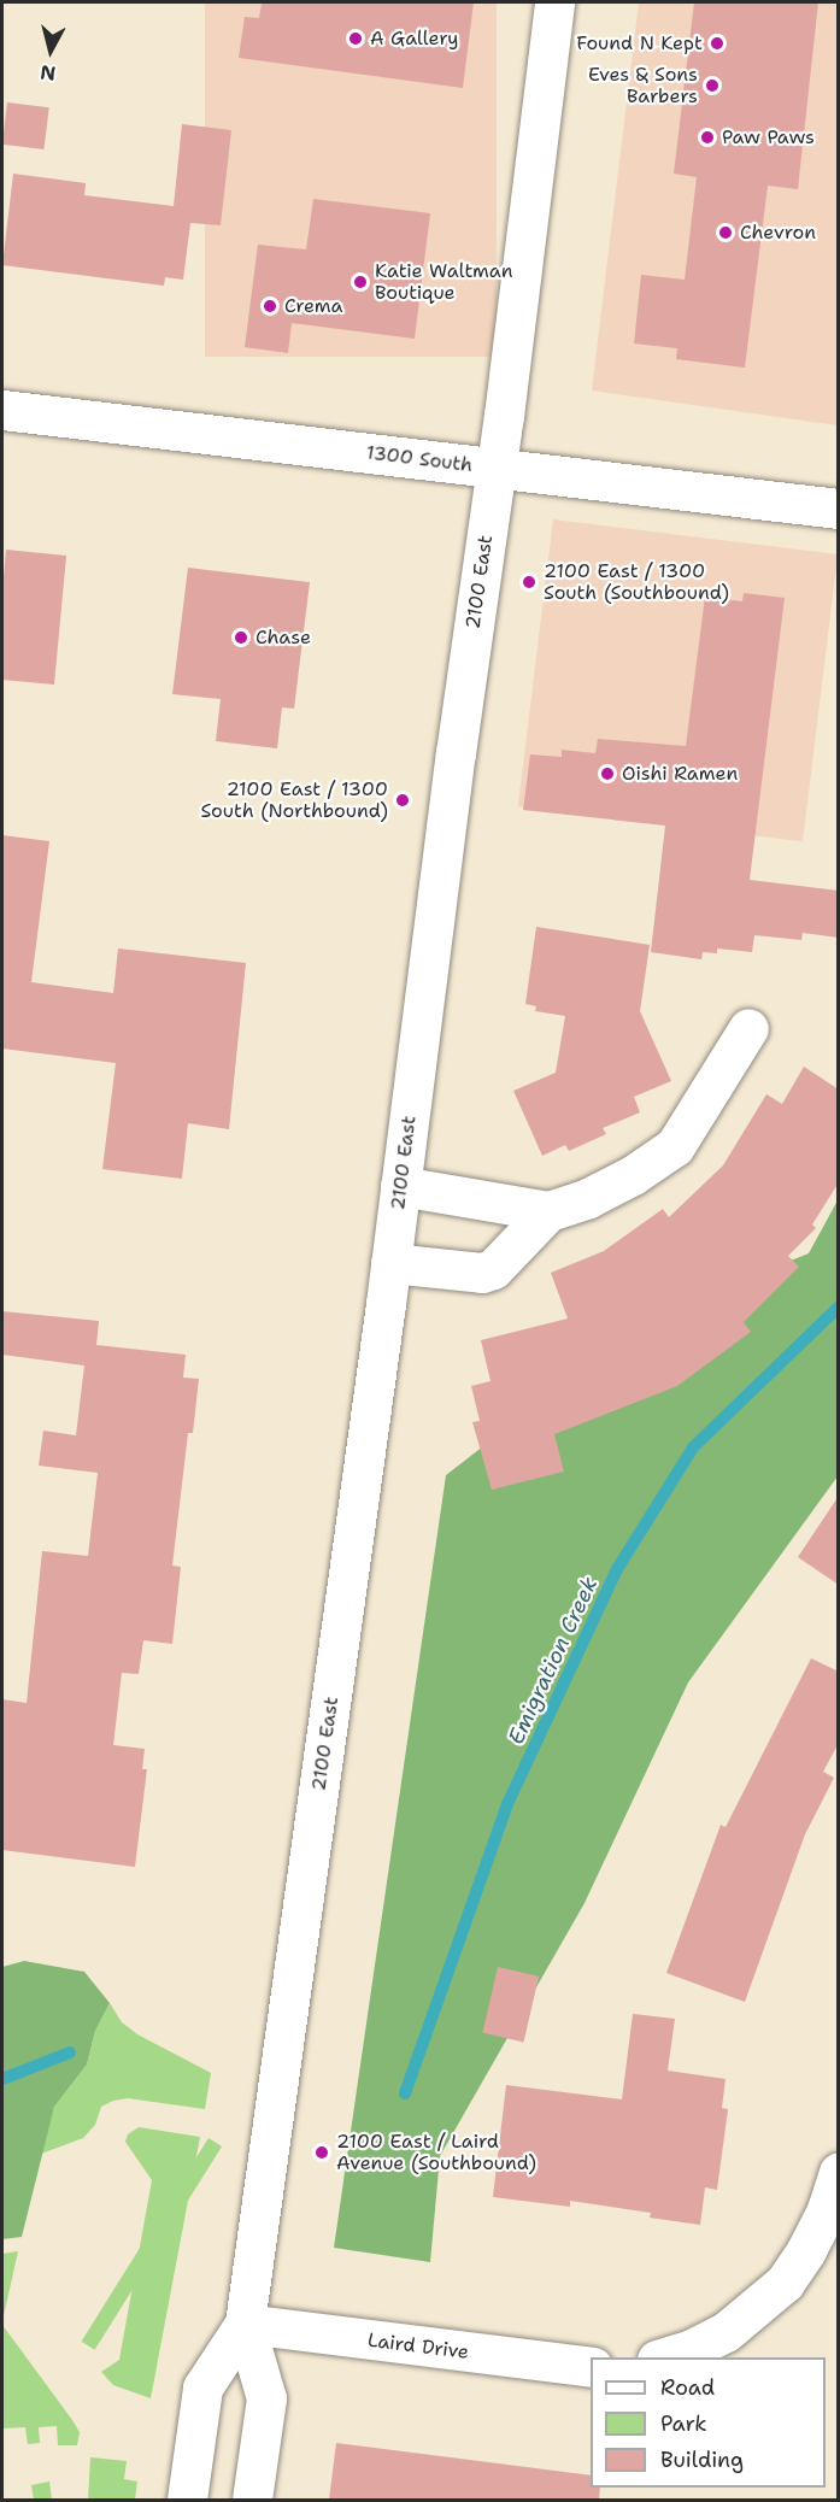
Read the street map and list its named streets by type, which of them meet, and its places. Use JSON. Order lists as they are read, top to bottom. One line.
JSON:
{"streets":{"street":["1300 South","2100 East","Laird Drive"]},"crossings":[["1300 South","2100 East"],["2100 East","Laird Drive"]],"water":["Emigration Creek"],"places":["A Gallery","Found N Kept","Eves & Sons Barbers","Paw Paws","Chevron","Katie Waltman Boutique","Crema","2100 East / 1300 South (Southbound)","Chase","Oishi Ramen","2100 East / 1300 South (Northbound)","2100 East / Laird Avenue (Southbound)"],"legend":["Road","Park","Building"],"north":"bottom"}
